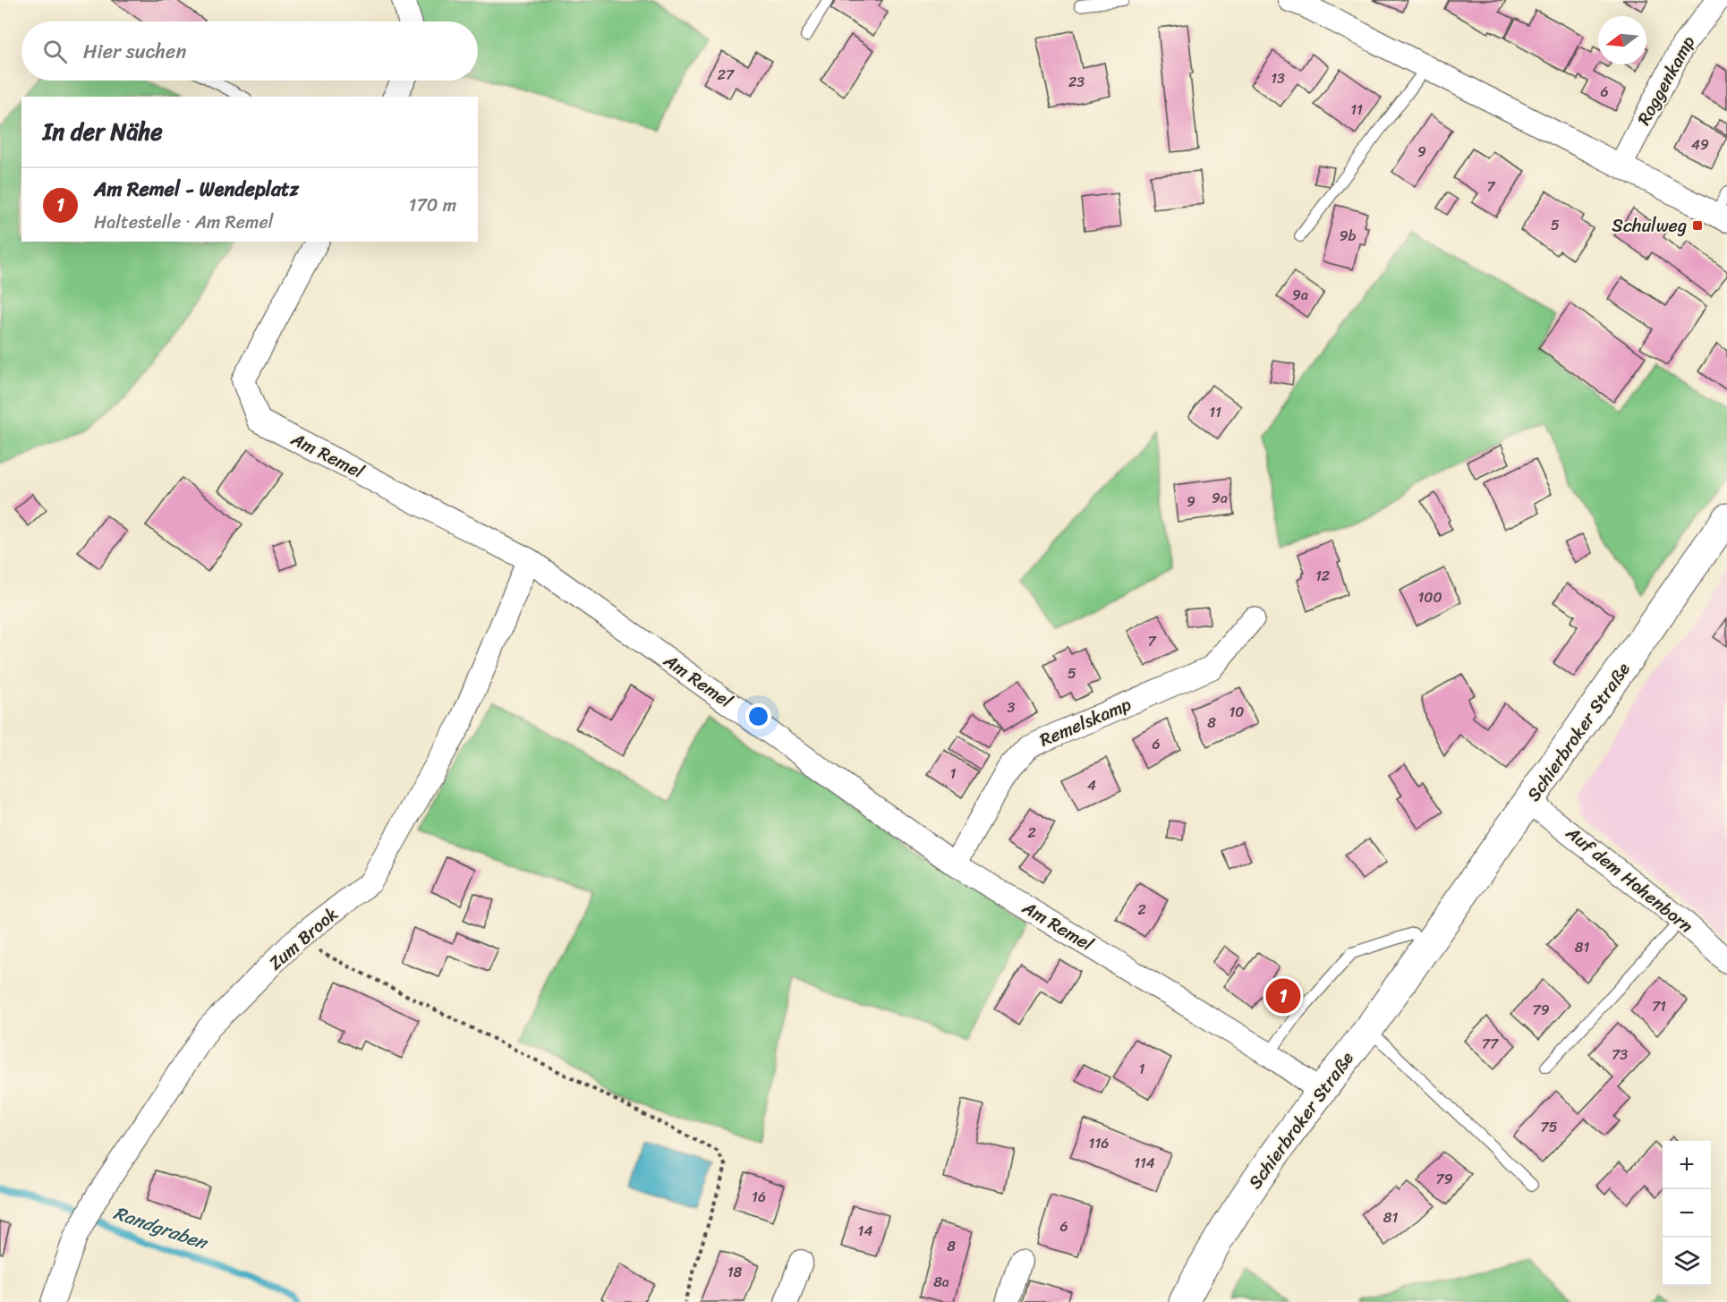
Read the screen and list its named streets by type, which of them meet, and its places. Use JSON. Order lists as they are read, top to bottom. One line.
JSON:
{"streets":{"main road":["Schierbroker Straße"],"street":["Roggenkamp","Am Remel","Remelskamp","Auf dem Hohenborn","Zum Brook"]},"crossings":[["Am Remel","Remelskamp"],["Am Remel","Schierbroker Straße"],["Am Remel","Zum Brook"],["Schierbroker Straße","Auf dem Hohenborn"]],"water":["Randgraben"],"places":{"transit":["Schulweg"]},"house_numbers":["27","13","23","6","11","49","9","7","5","9b","9a","11","9a","9","12","100","7","5","3","10","8","6","1","4","2","2","81","71","79","77","73","1","75","116","114","79","16","81","6","14","8","18","8a"],"north":"left","page":{"search":"Hier suchen","heading":"In der Nähe","list":[{"mark":"1","name":"Am Remel - Wendeplatz","note":"Haltestelle · Am Remel","value":"170 m"}],"pins":"1","map_buttons":["+","−"]}}
